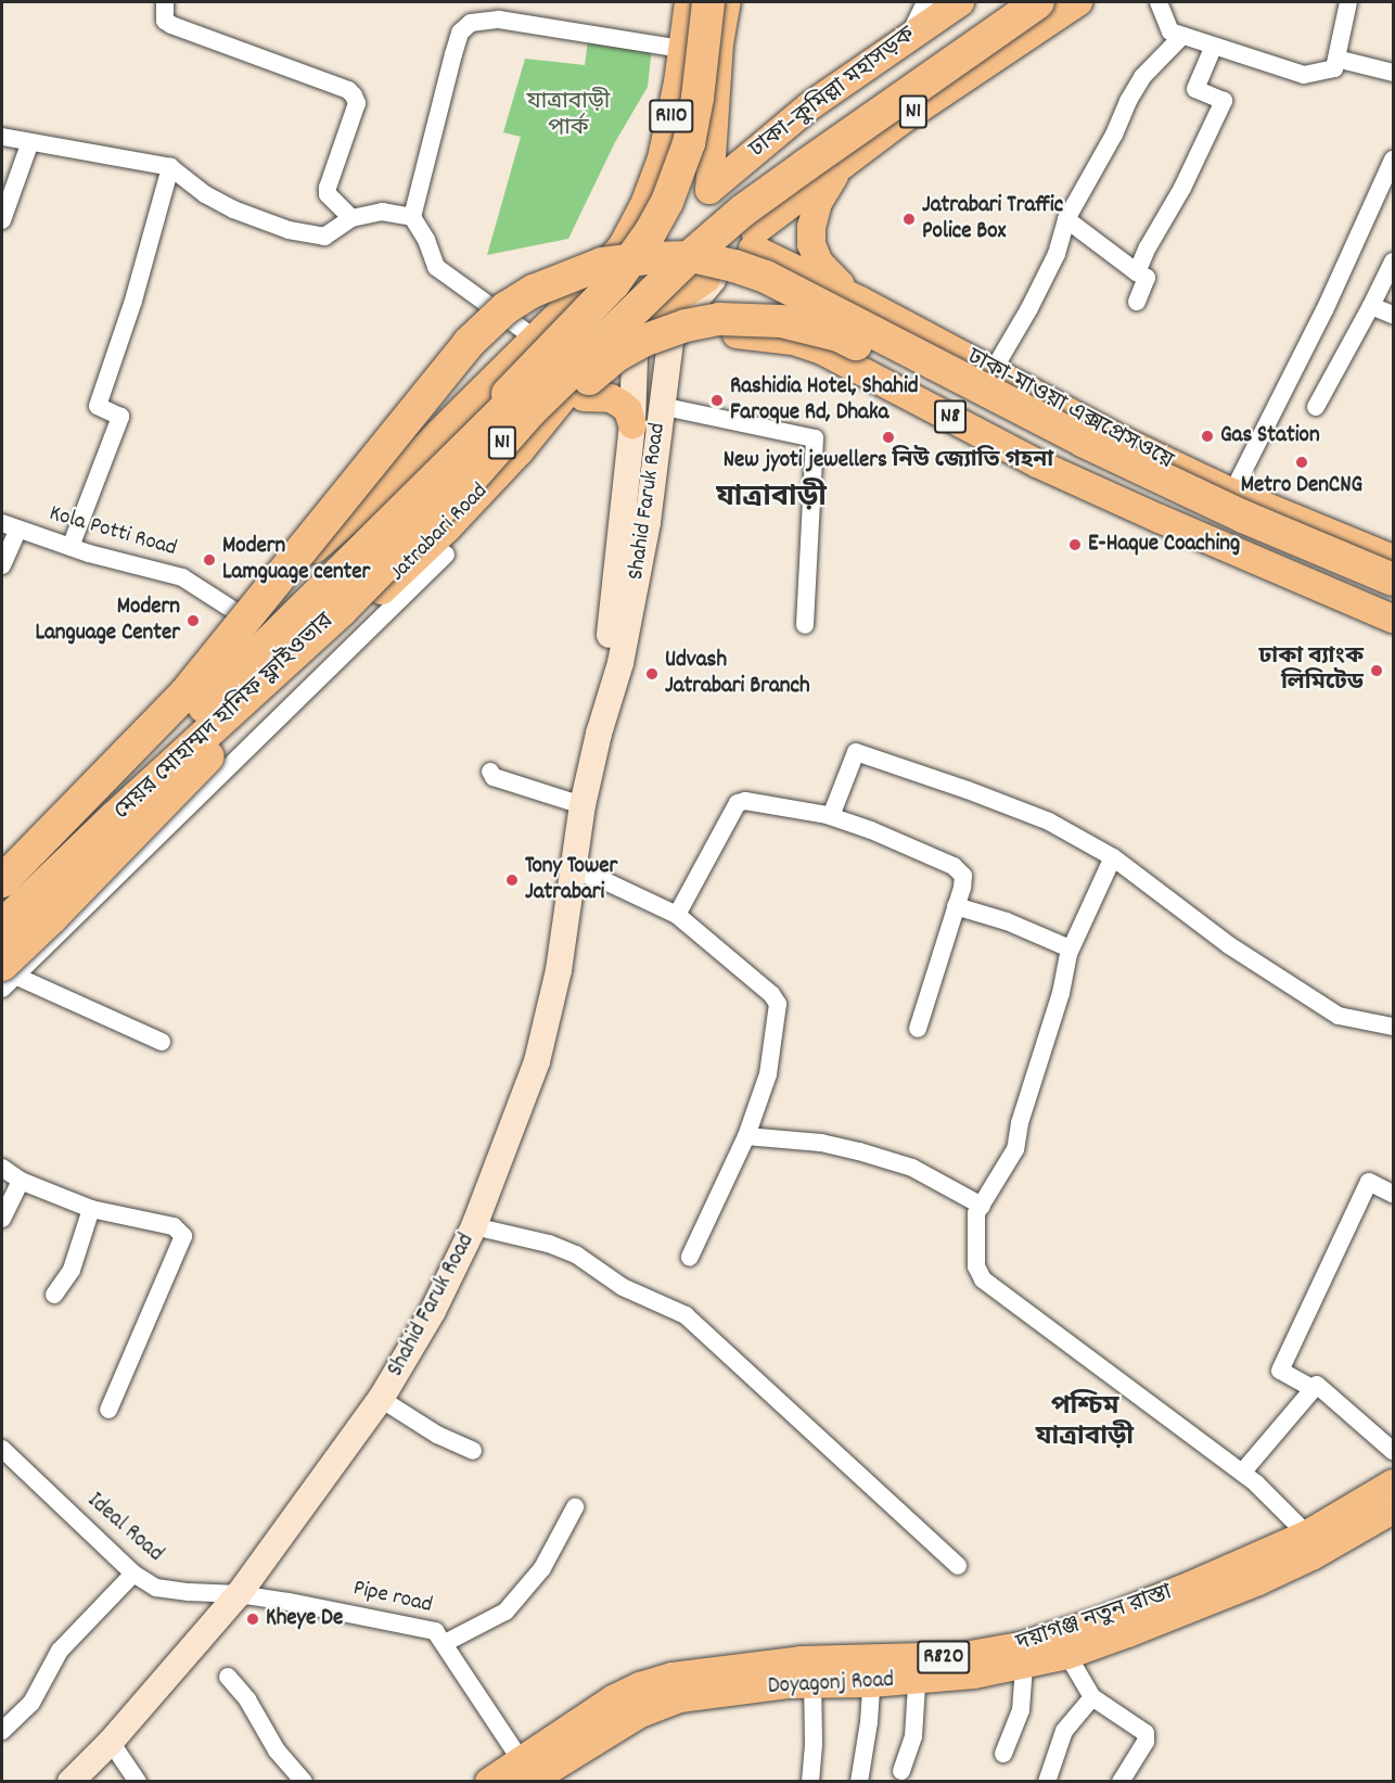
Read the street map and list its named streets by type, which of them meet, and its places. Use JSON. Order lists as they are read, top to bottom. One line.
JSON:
{"streets":{"highway":["N1","মেয়র মোহাম্মদ হানিফ ফ্লাইওভার"],"main road":["ঢাকা–কুমিল্লা মহাসড়ক","R110","ঢাকা-মাওয়া এক্সপ্রেসওয়ে","N8","Shahid Faruk Road","Jatrabari Road","দয়াগঞ্জ নতুন রাস্তা","R820"],"street":["Kola Potti Road","Ideal Road","Pipe road"]},"crossings":[["ঢাকা–কুমিল্লা মহাসড়ক","N1"],["ঢাকা–কুমিল্লা মহাসড়ক","R110"],["ঢাকা–কুমিল্লা মহাসড়ক","ঢাকা-মাওয়া এক্সপ্রেসওয়ে"],["ঢাকা–কুমিল্লা মহাসড়ক","Shahid Faruk Road"],["ঢাকা–কুমিল্লা মহাসড়ক","Jatrabari Road"],["N1","R110"],["N1","ঢাকা-মাওয়া এক্সপ্রেসওয়ে"],["N1","Shahid Faruk Road"],["N1","Jatrabari Road"],["R110","ঢাকা-মাওয়া এক্সপ্রেসওয়ে"],["R110","Shahid Faruk Road"],["R110","Jatrabari Road"],["ঢাকা-মাওয়া এক্সপ্রেসওয়ে","Shahid Faruk Road"],["ঢাকা-মাওয়া এক্সপ্রেসওয়ে","Jatrabari Road"],["N8","Shahid Faruk Road"],["N8","Jatrabari Road"],["Shahid Faruk Road","Jatrabari Road"],["Shahid Faruk Road","Ideal Road"],["Shahid Faruk Road","Pipe road"],["Ideal Road","Pipe road"],["Pipe road","দয়াগঞ্জ নতুন রাস্তা"],["দয়াগঞ্জ নতুন রাস্তা","R820"]],"districts":["যাত্রাবাড়ী","পশ্চিম যাত্রাবাড়ী"],"parks":["যাত্রাবাড়ী পার্ক"],"places":["Jatrabari Traffic Police Box","Rashidia Hotel, Shahid Faroque Rd, Dhaka","Gas Station","New jyoti jewellers নিউ জ্যোতি গহনা","Metro DenCNG","E-Haque Coaching","Modern Lamguage center","Modern Language Center","ঢাকা ব্যাংক লিমিটেড","Udvash Jatrabari Branch","Tony Tower Jatrabari","Kheye De"]}
